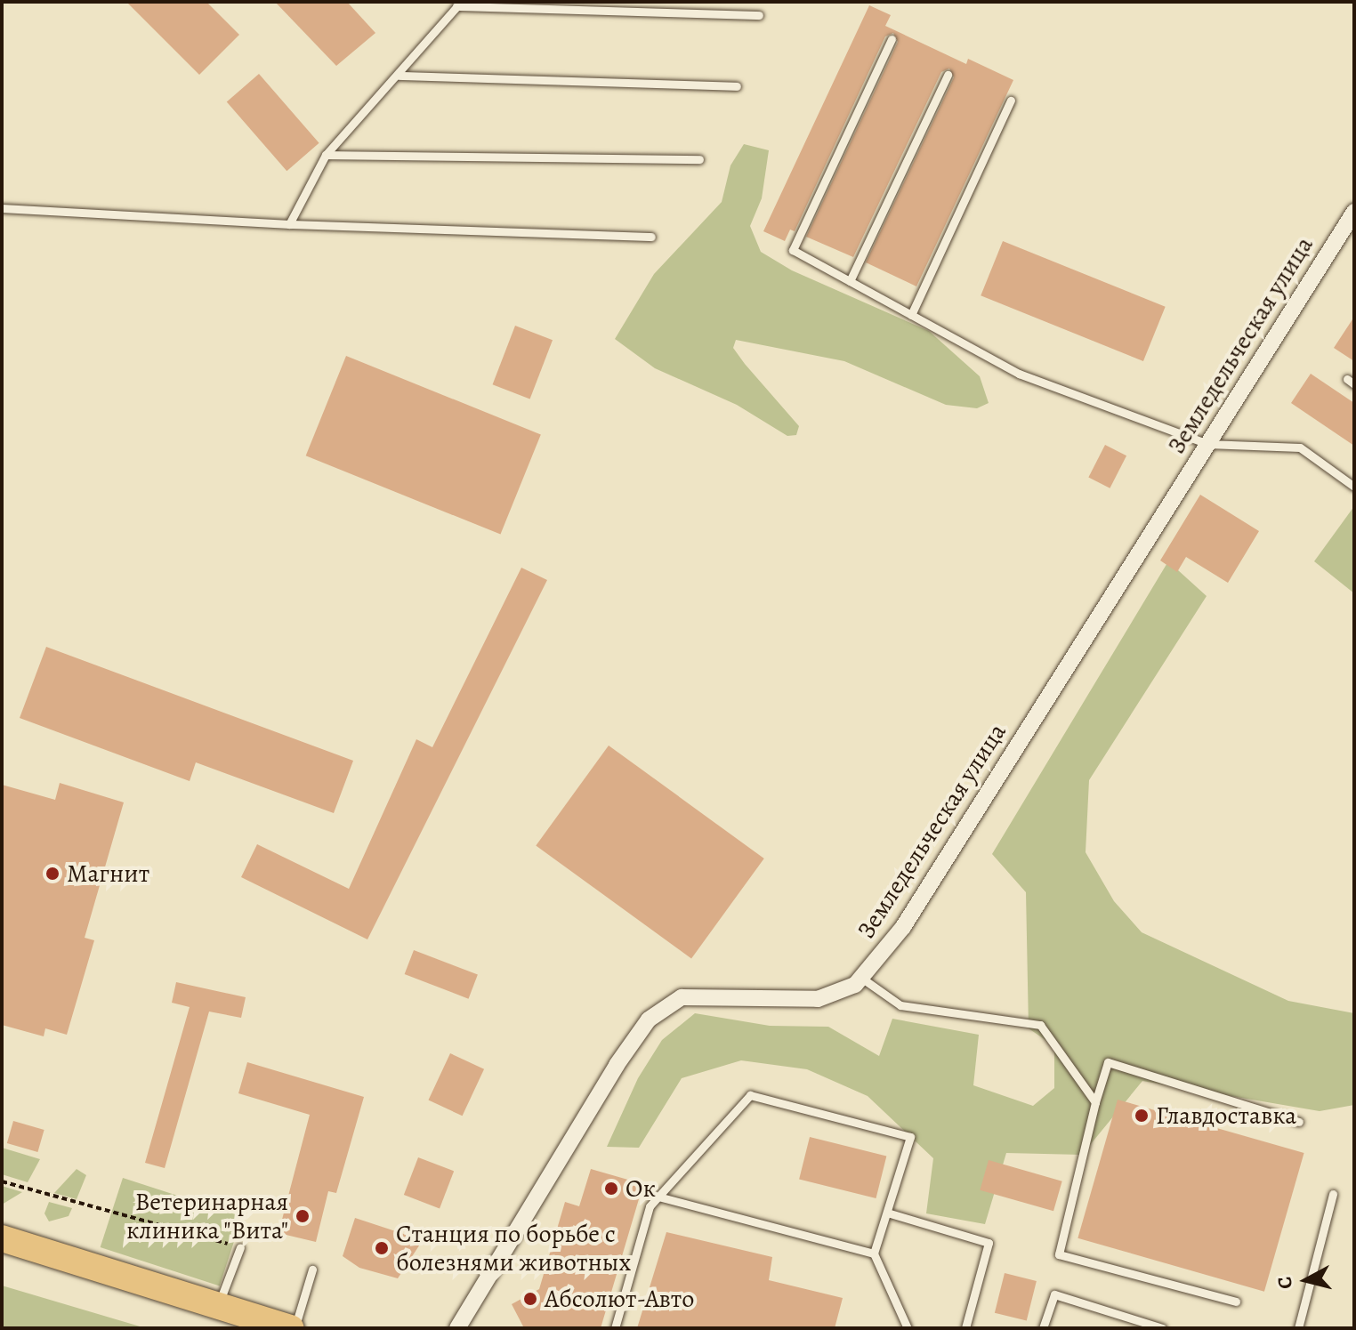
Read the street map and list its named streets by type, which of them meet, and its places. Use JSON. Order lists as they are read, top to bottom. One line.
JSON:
{"streets":{"street":["Земледельческая улица"]},"places":["Магнит","Главдоставка","Ок","Ветеринарная клиника \"Вита\"","Станция по борьбе с болезнями животных","Абсолют-Авто"],"north":"left"}
